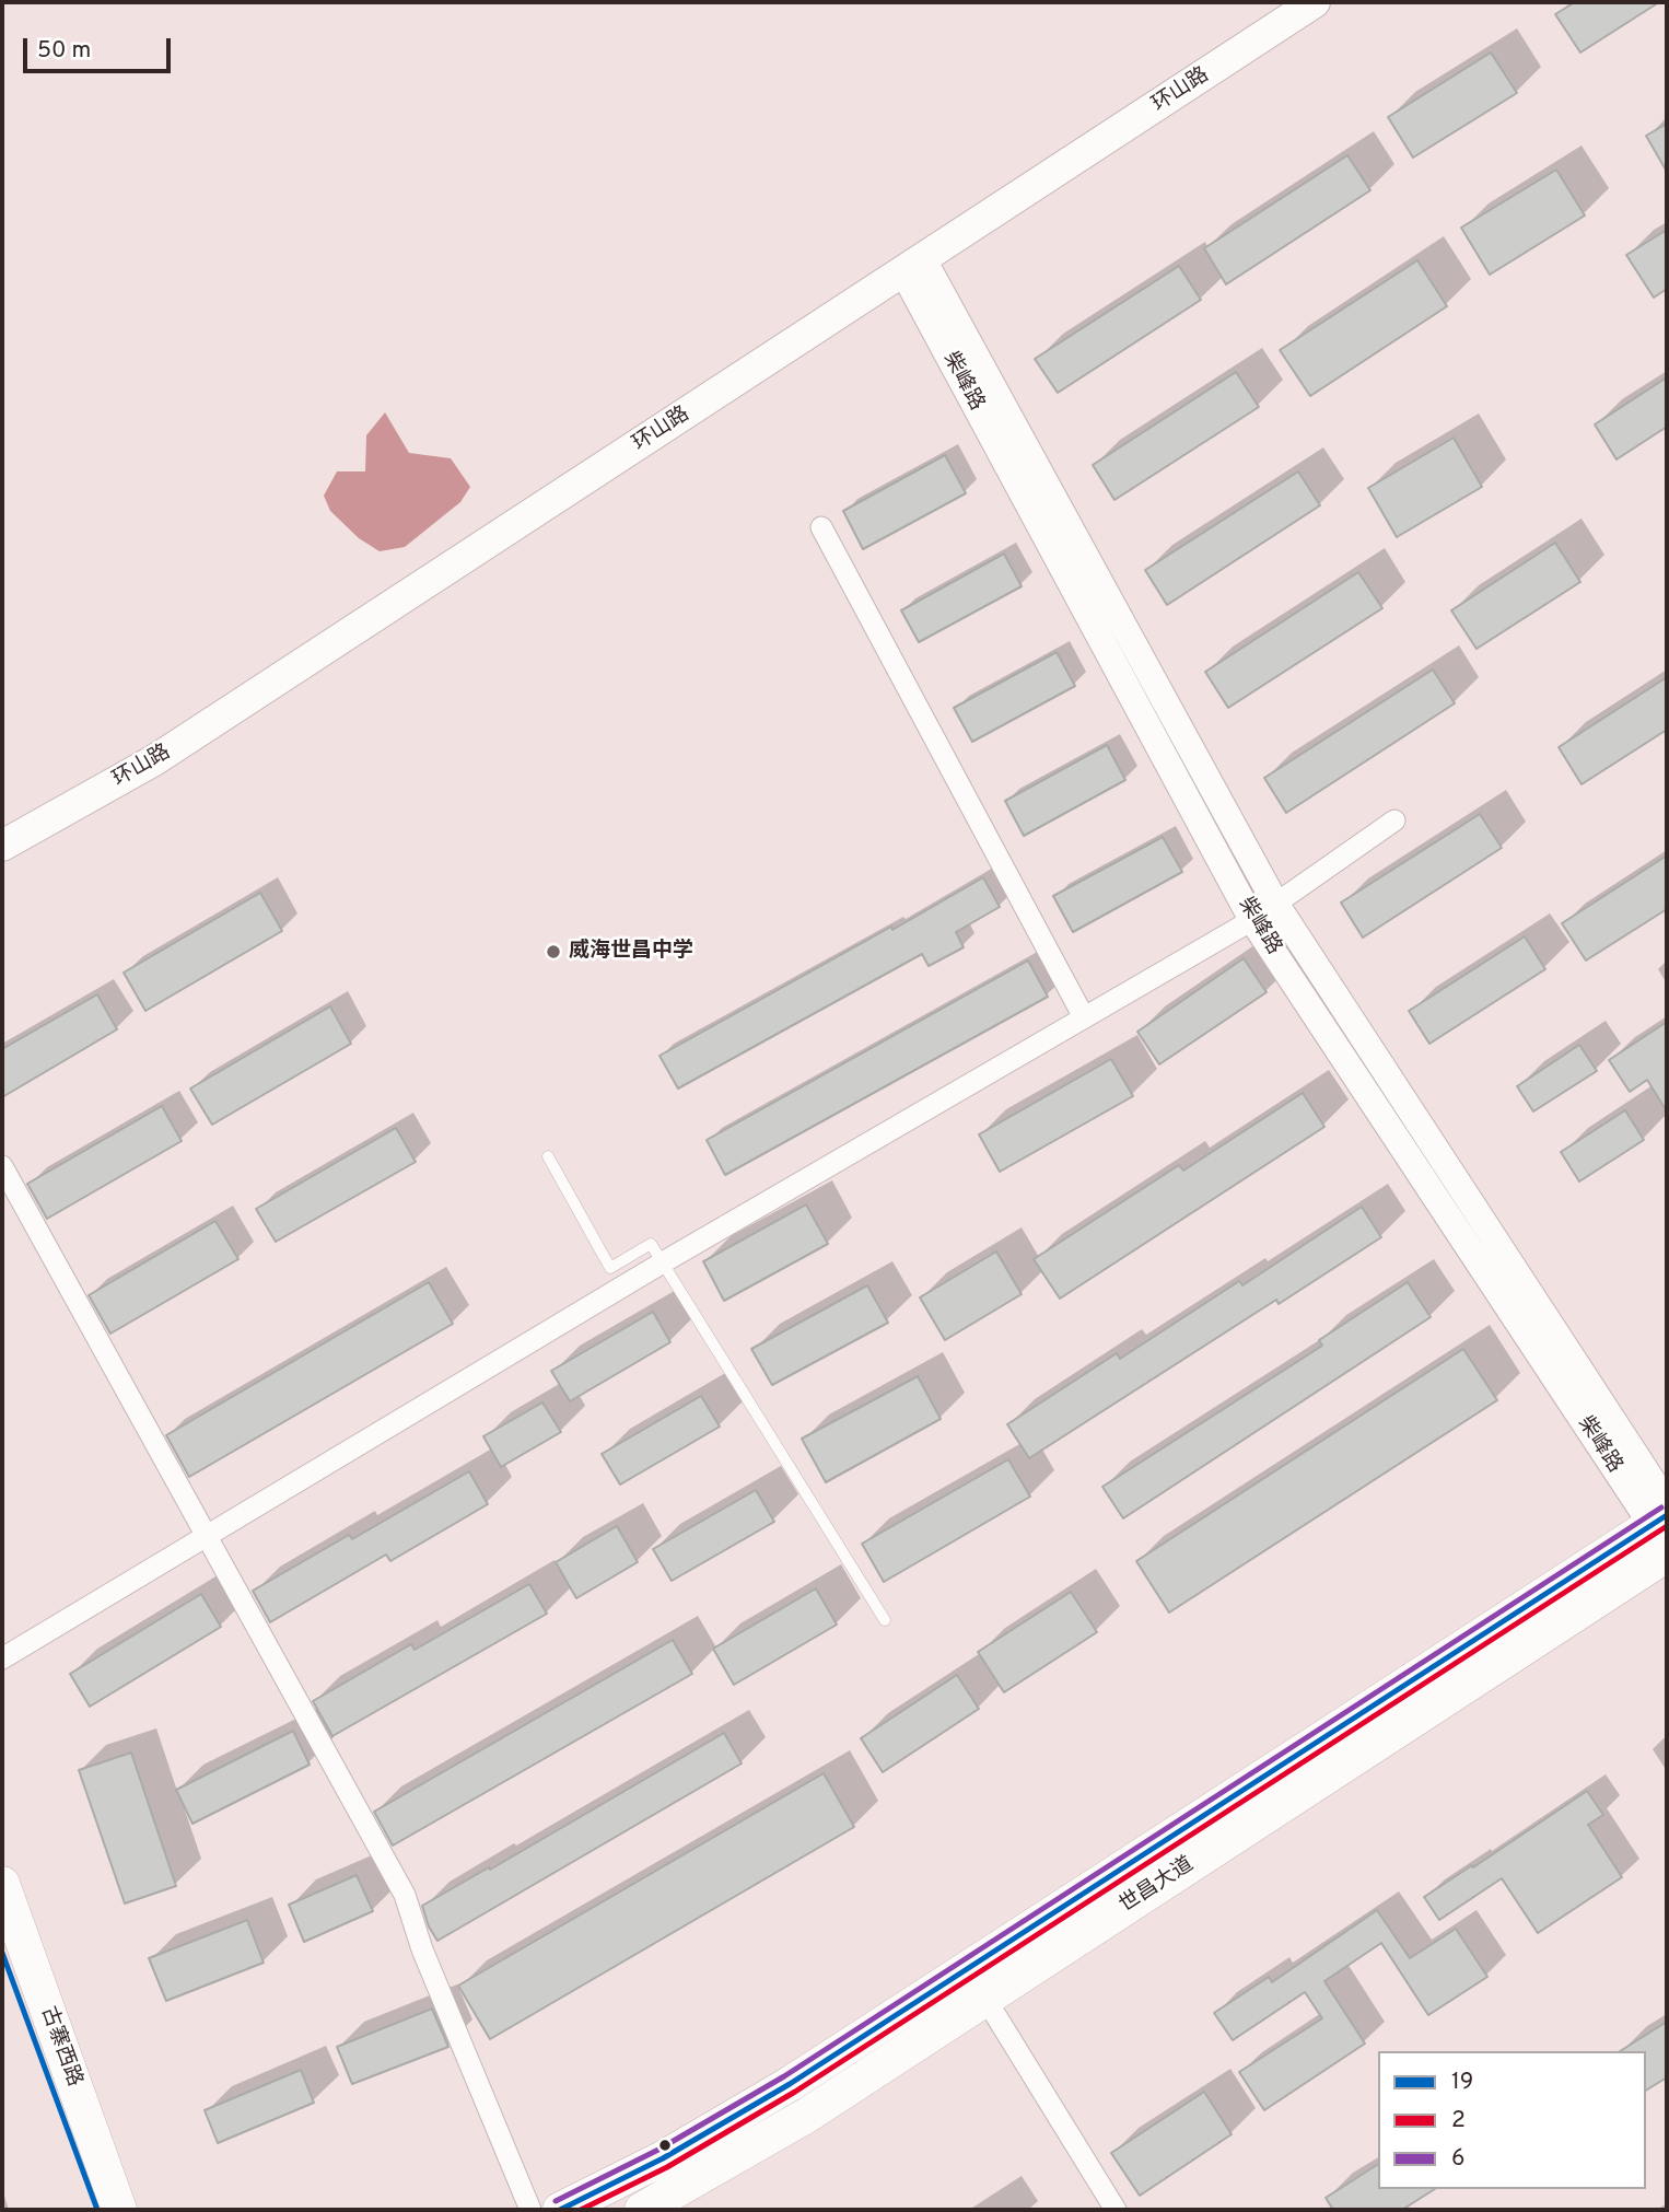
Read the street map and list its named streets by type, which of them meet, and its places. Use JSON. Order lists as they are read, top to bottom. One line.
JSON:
{"streets":{"main road":["环山路","世昌大道","古寨西路"],"street":["柴峰路"]},"crossings":[["环山路","柴峰路"],["柴峰路","世昌大道"]],"places":["威海世昌中学"],"lines":["transit line 6","transit line 19","transit line 2"],"legend":["19","2","6"],"scale_bar":"50 m"}
